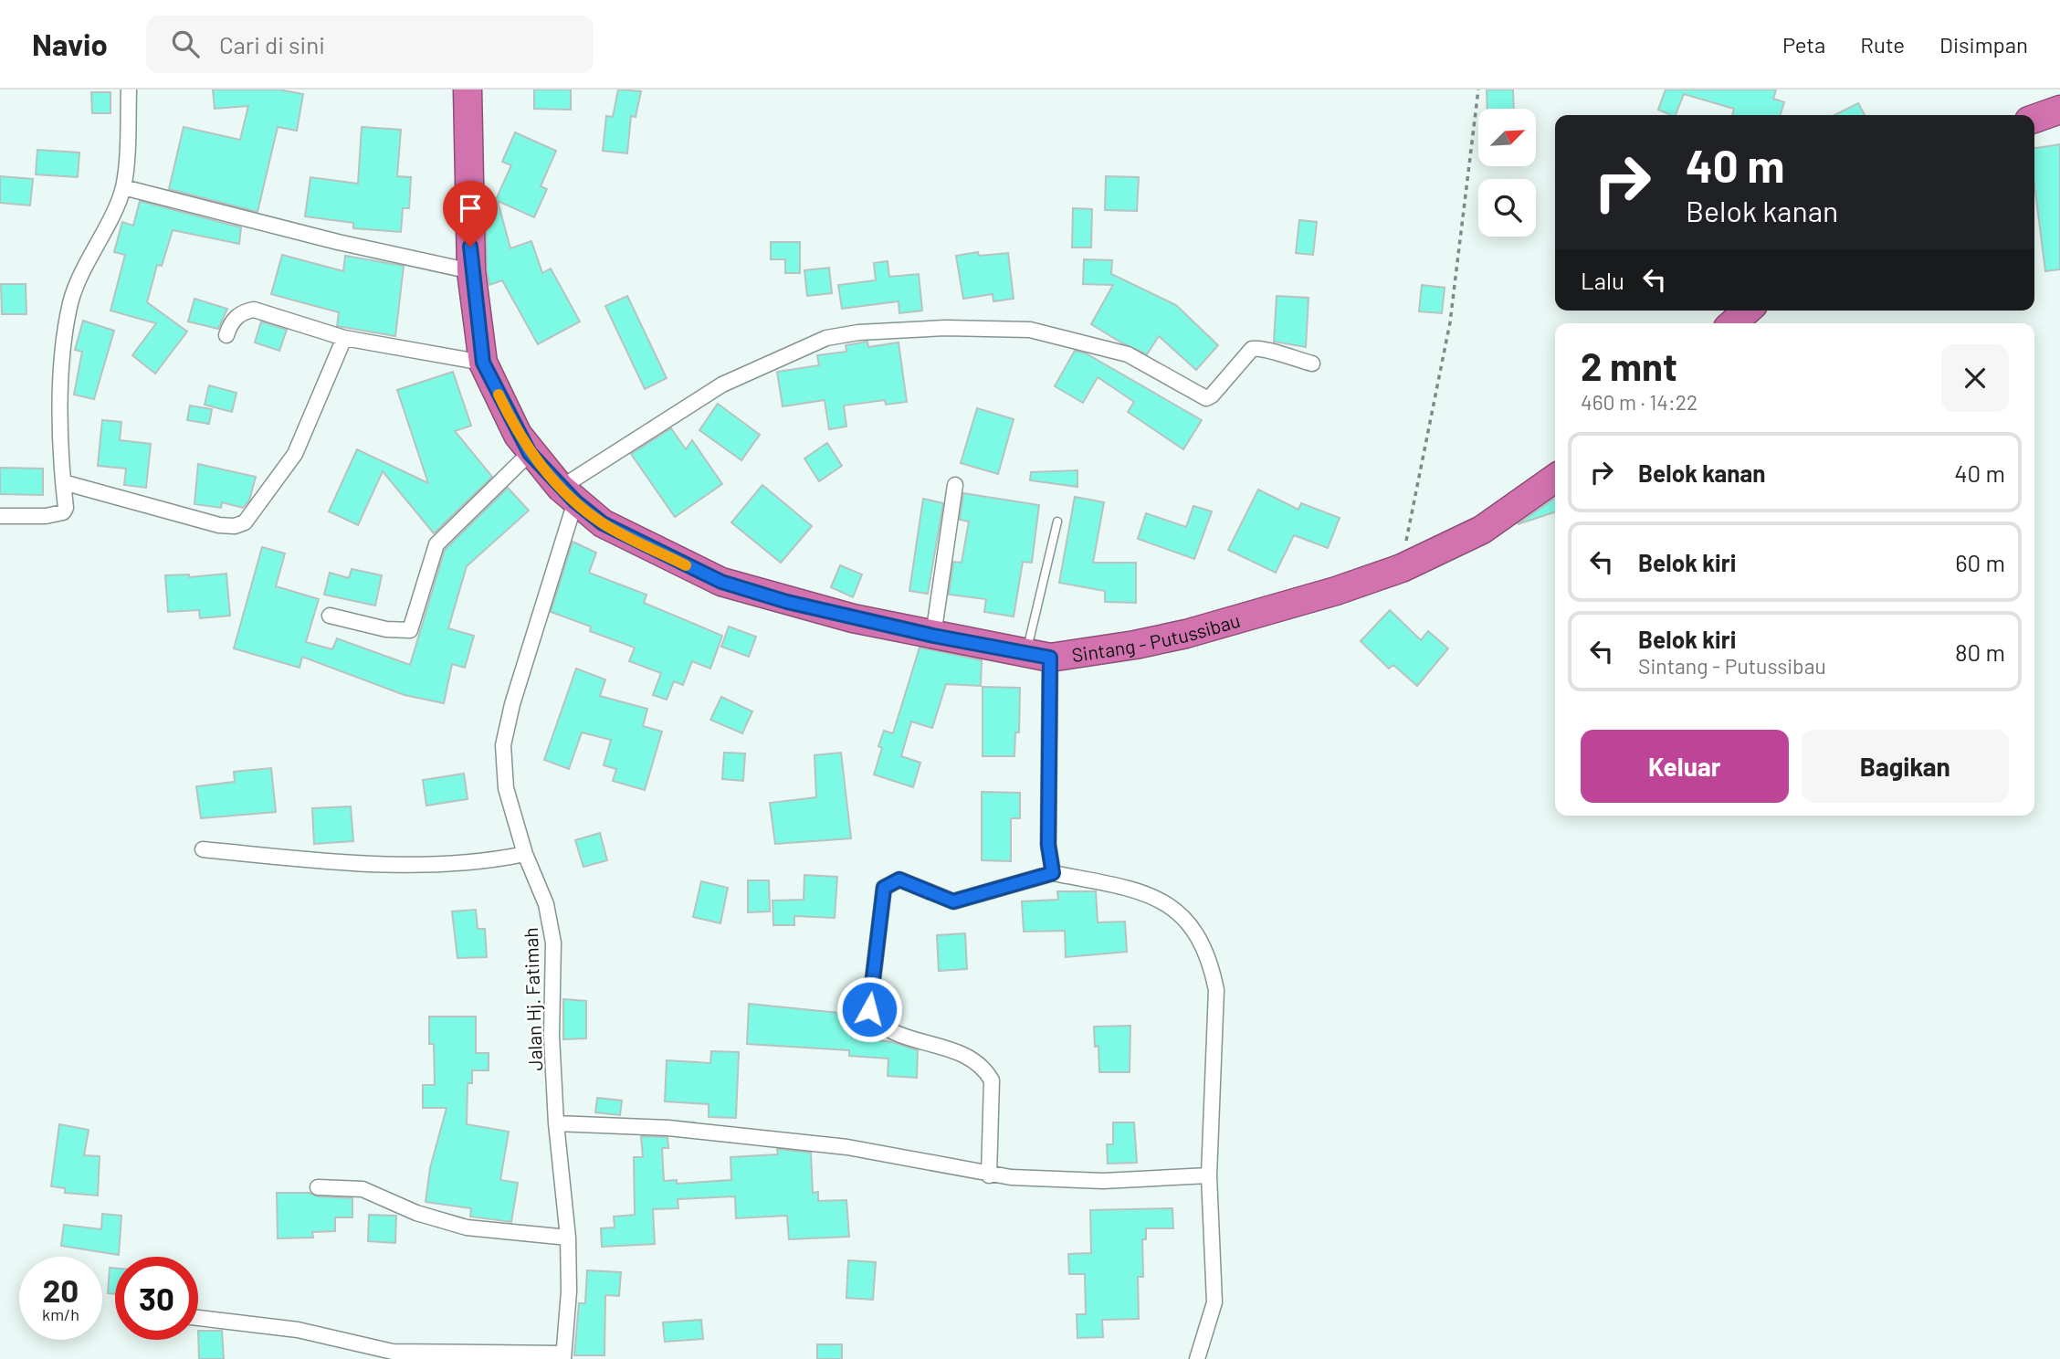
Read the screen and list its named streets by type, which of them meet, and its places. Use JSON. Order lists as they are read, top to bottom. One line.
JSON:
{"streets":{"highway":["Sintang - Putussibau"],"street":["Jalan Hj. Fatimah"]},"crossings":[["Sintang - Putussibau","Jalan Hj. Fatimah"]],"north":"top right","page":{"header":"Navio","search":"Cari di sini","nav":["Peta","Rute","Disimpan"],"turn":["40 m","Belok kanan"],"then":"Lalu","heading":["2 mnt","460 m · 14:22"],"list":[{"name":"Belok kanan","value":"40 m"},{"name":"Belok kiri","value":"60 m"},{"name":"Belok kiri","note":"Sintang - Putussibau","value":"80 m"}],"buttons":["Keluar","Bagikan"],"speed":"20 km/h","limit":"30"}}
